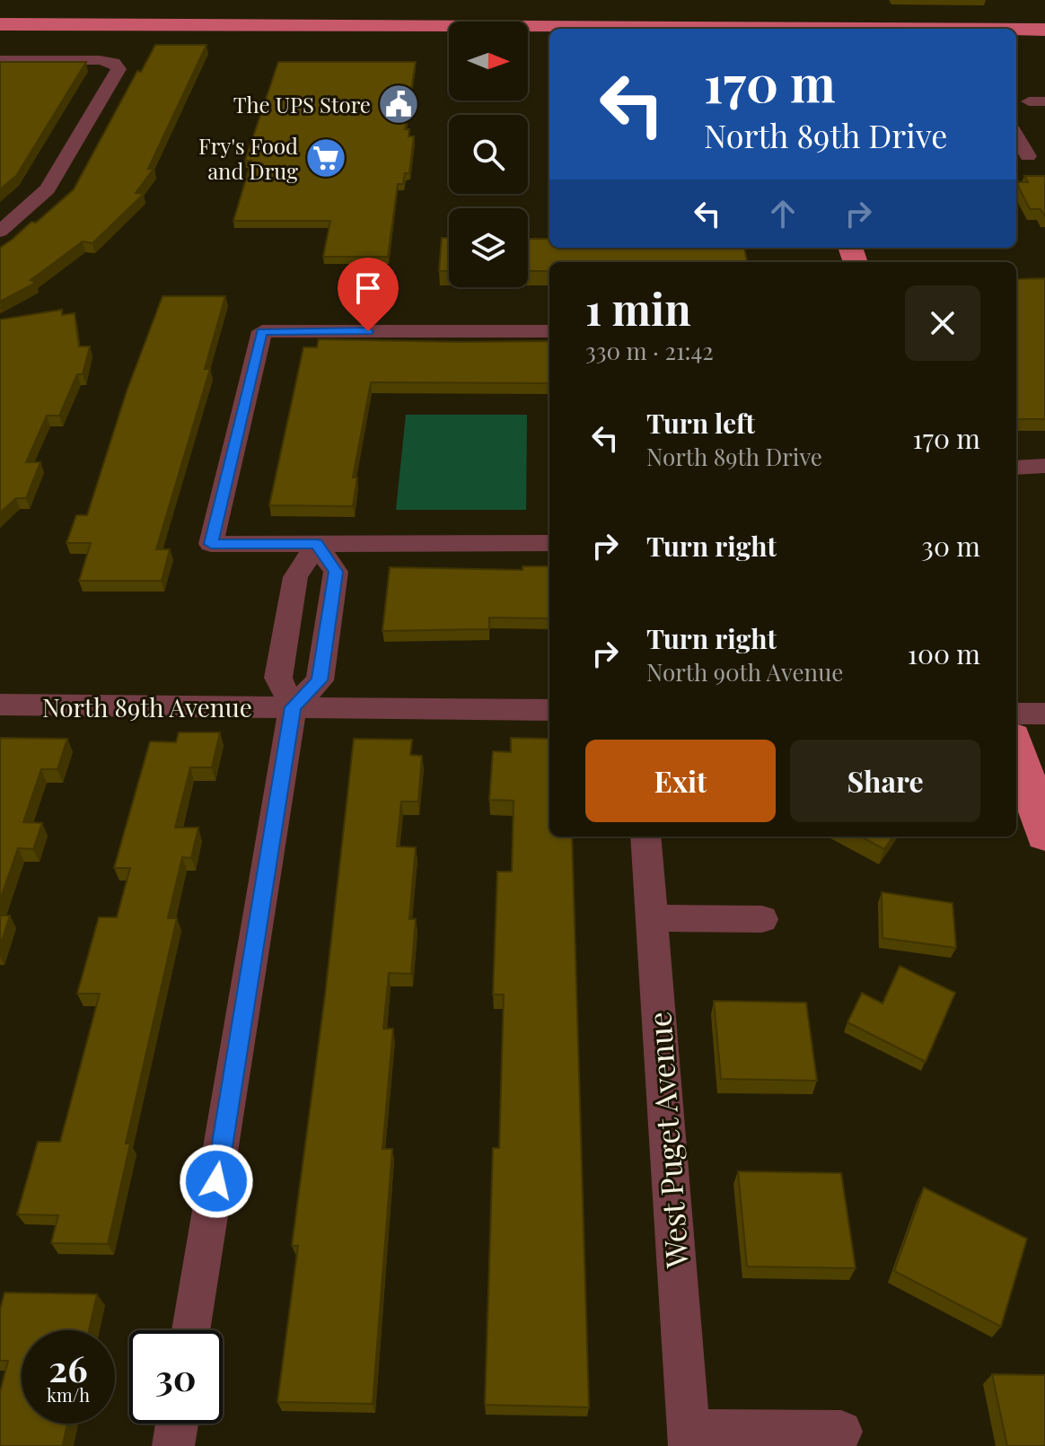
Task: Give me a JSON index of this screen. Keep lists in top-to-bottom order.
{
  "streets": {
    "street": ["North 89th Avenue", "West Puget Avenue"]
  },
  "places": {
    "public building": ["The UPS Store"],
    "supermarket": ["Fry's Food and Drug"]
  },
  "north": "right",
  "page": {
    "turn": ["170 m", "North 89th Drive"],
    "heading": ["1 min", "330 m · 21:42"],
    "list": [
      {
        "name": "Turn left",
        "note": "North 89th Drive",
        "value": "170 m"
      },
      {
        "name": "Turn right",
        "value": "30 m"
      },
      {
        "name": "Turn right",
        "note": "North 90th Avenue",
        "value": "100 m"
      }
    ],
    "buttons": ["Exit", "Share"],
    "speed": "26 km/h",
    "limit": "30"
  }
}
